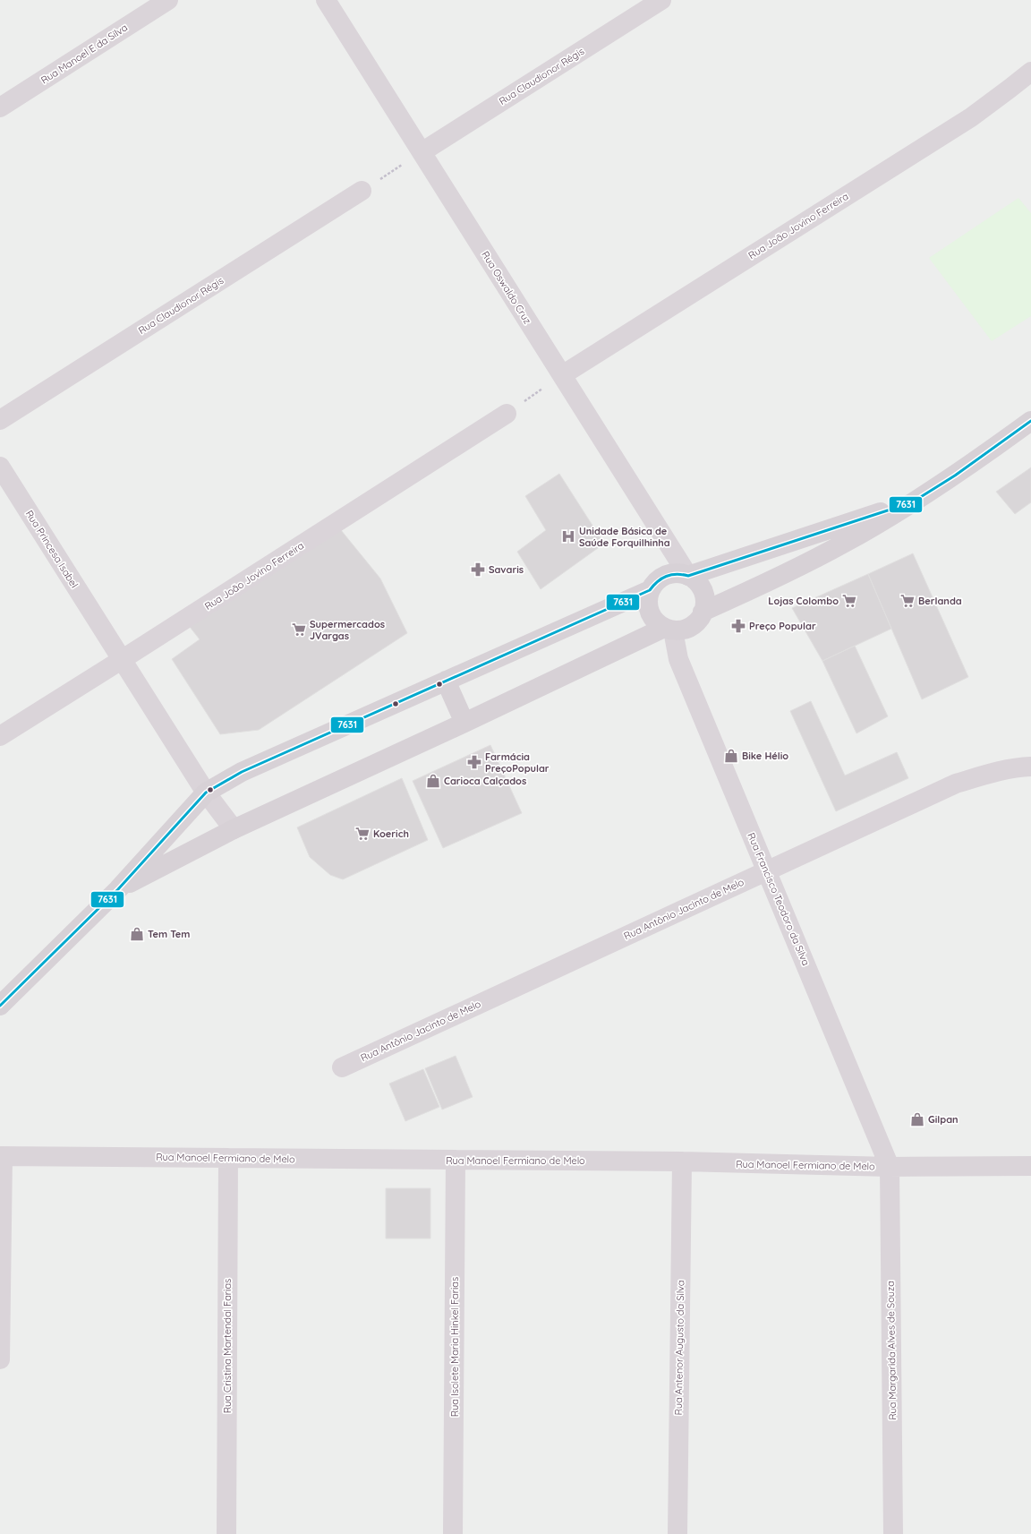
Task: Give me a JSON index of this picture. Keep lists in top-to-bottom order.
{
  "streets": {
    "street": [
      "Rua Manoel E da Silva",
      "Rua Claudionor Régis",
      "Rua João Jovino Ferreira",
      "Rua Oswaldo Cruz",
      "Rua Princesa Isabel",
      "Rua Francisco Teodoro da Silva",
      "Rua Antônio Jacinto de Melo",
      "Rua Manoel Fermiano de Melo",
      "Rua Cristina Martendal Farias",
      "Rua Isolete Maria Hinkel Farias",
      "Rua Antenor Augusto da Silva",
      "Rua Margarida Alves de Souza"
    ]
  },
  "crossings": [
    ["Rua Claudionor Régis", "Rua Oswaldo Cruz"],
    ["Rua João Jovino Ferreira", "Rua Oswaldo Cruz"],
    ["Rua João Jovino Ferreira", "Rua Princesa Isabel"],
    ["Rua Oswaldo Cruz", "Rua Francisco Teodoro da Silva"],
    ["Rua Francisco Teodoro da Silva", "Rua Antônio Jacinto de Melo"],
    ["Rua Francisco Teodoro da Silva", "Rua Manoel Fermiano de Melo"],
    ["Rua Francisco Teodoro da Silva", "Rua Margarida Alves de Souza"],
    ["Rua Manoel Fermiano de Melo", "Rua Cristina Martendal Farias"],
    ["Rua Manoel Fermiano de Melo", "Rua Isolete Maria Hinkel Farias"],
    ["Rua Manoel Fermiano de Melo", "Rua Antenor Augusto da Silva"],
    ["Rua Manoel Fermiano de Melo", "Rua Margarida Alves de Souza"]
  ],
  "places": {
    "hospital": ["Unidade Básica de Saúde Forquilhinha"],
    "pharmacy": ["Savaris", "Preço Popular", "Farmácia PreçoPopular"],
    "supermarket": [
      "Lojas Colombo",
      "Berlanda",
      "Supermercados JVargas",
      "Koerich"
    ],
    "shop": [
      "Bike Hélio",
      "Carioca Calçados",
      "Tem Tem",
      "Gilpan"
    ]
  },
  "lines": ["transit line 7631"]
}
